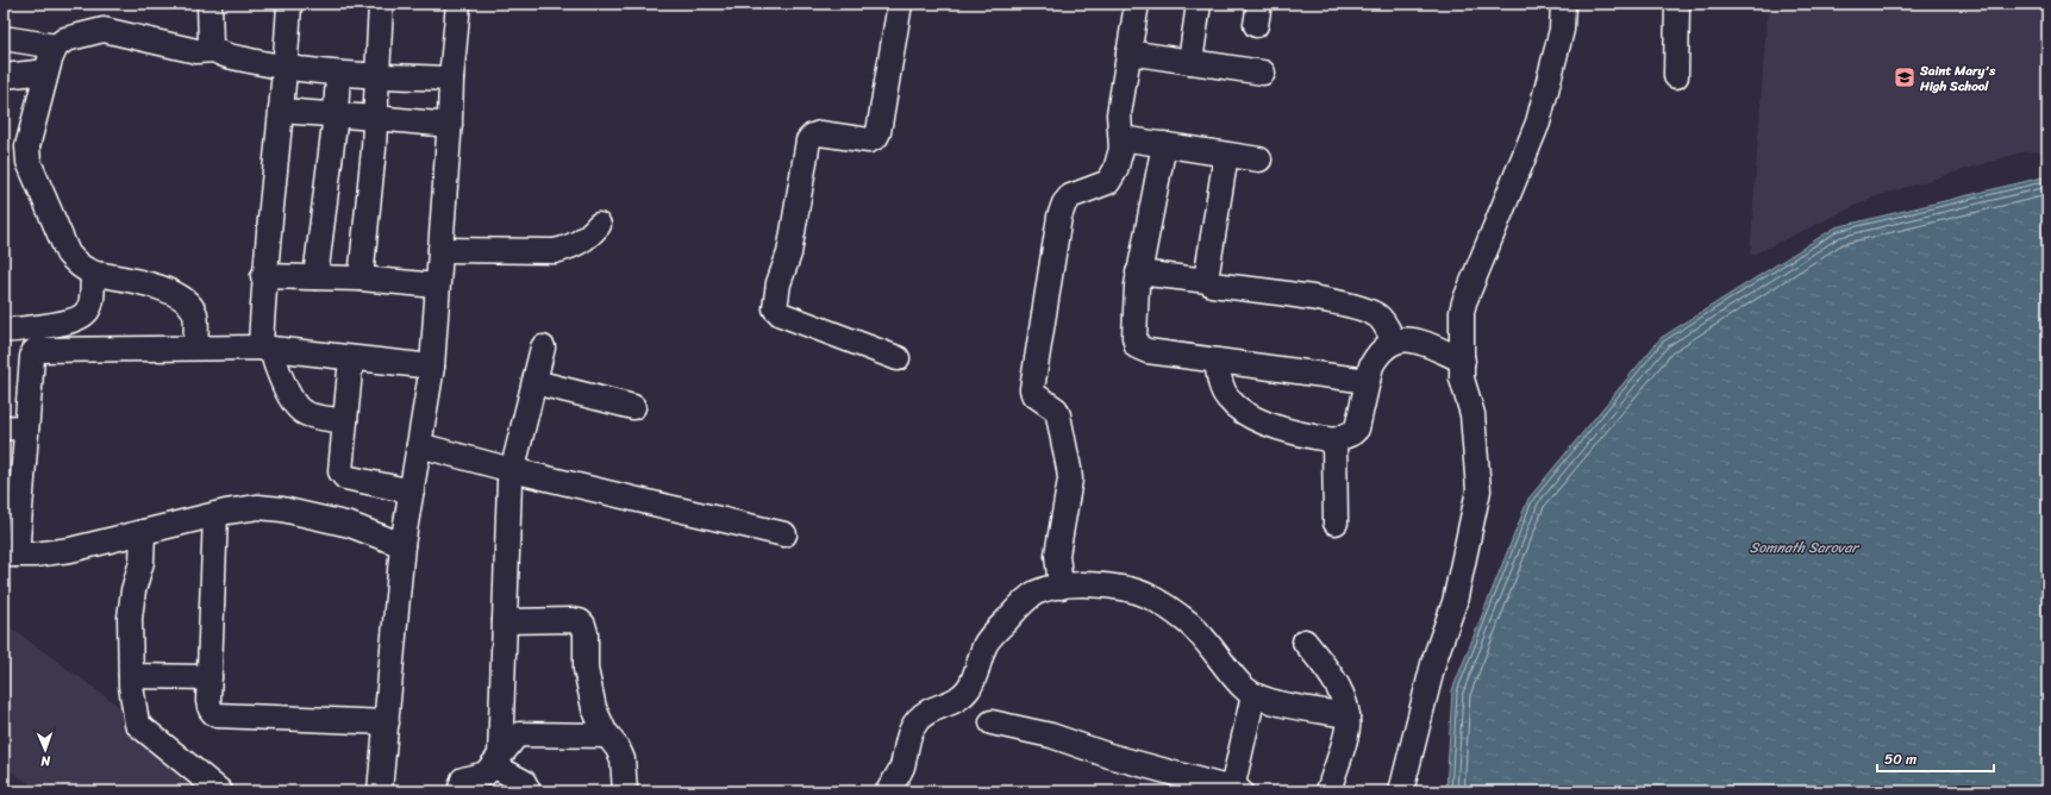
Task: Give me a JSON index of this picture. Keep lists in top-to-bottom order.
{
  "water": ["Somnath Sarovar"],
  "places": {
    "school or university": ["Saint Mary's High School"]
  },
  "scale_bar": "50 m",
  "north": "bottom"
}
